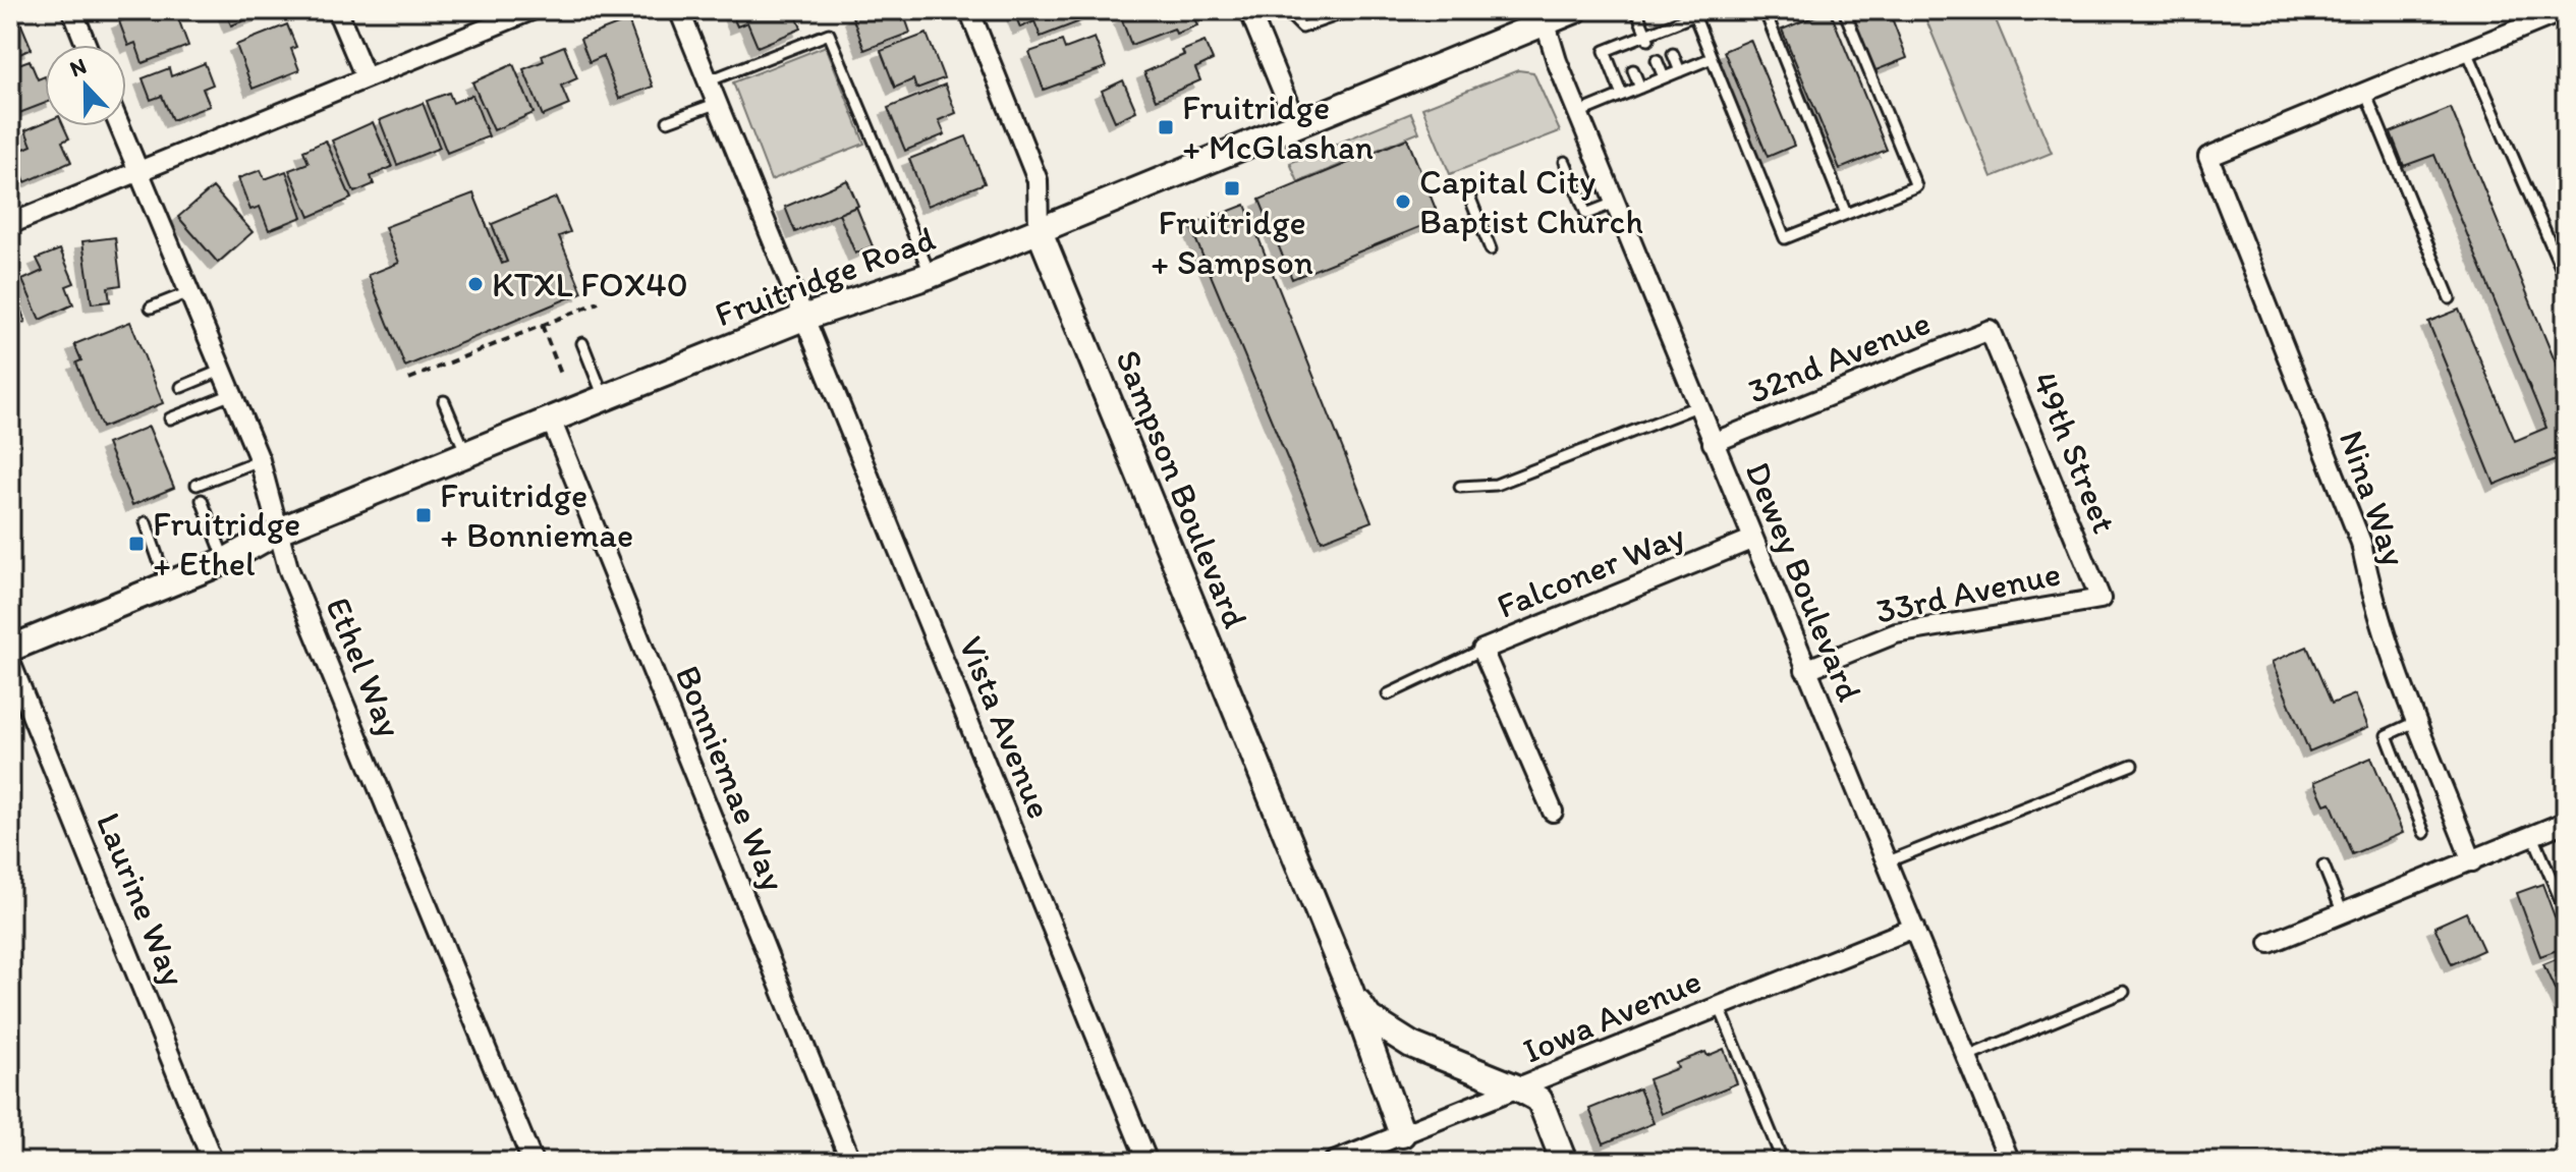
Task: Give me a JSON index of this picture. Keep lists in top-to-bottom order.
{
  "streets": {
    "main road": ["Fruitridge Road", "Sampson Boulevard"],
    "street": [
      "32nd Avenue",
      "49th Street",
      "Nina Way",
      "Falconer Way",
      "Dewey Boulevard",
      "33rd Avenue",
      "Ethel Way",
      "Vista Avenue",
      "Bonniemae Way",
      "Laurine Way",
      "Iowa Avenue"
    ]
  },
  "crossings": [
    ["Fruitridge Road", "Sampson Boulevard"],
    ["Fruitridge Road", "Dewey Boulevard"],
    ["Fruitridge Road", "Ethel Way"],
    ["Fruitridge Road", "Vista Avenue"],
    ["Fruitridge Road", "Bonniemae Way"],
    ["32nd Avenue", "49th Street"],
    ["32nd Avenue", "Dewey Boulevard"],
    ["49th Street", "33rd Avenue"],
    ["Sampson Boulevard", "Iowa Avenue"],
    ["Falconer Way", "Dewey Boulevard"],
    ["Dewey Boulevard", "33rd Avenue"],
    ["Dewey Boulevard", "Iowa Avenue"]
  ],
  "places": {
    "transit": [
      "Fruitridge + McGlashan",
      "Fruitridge + Sampson",
      "Fruitridge + Bonniemae",
      "Fruitridge + Ethel"
    ],
    "other": ["Capital City Baptist Church", "KTXL FOX40"]
  },
  "north": "top"
}
